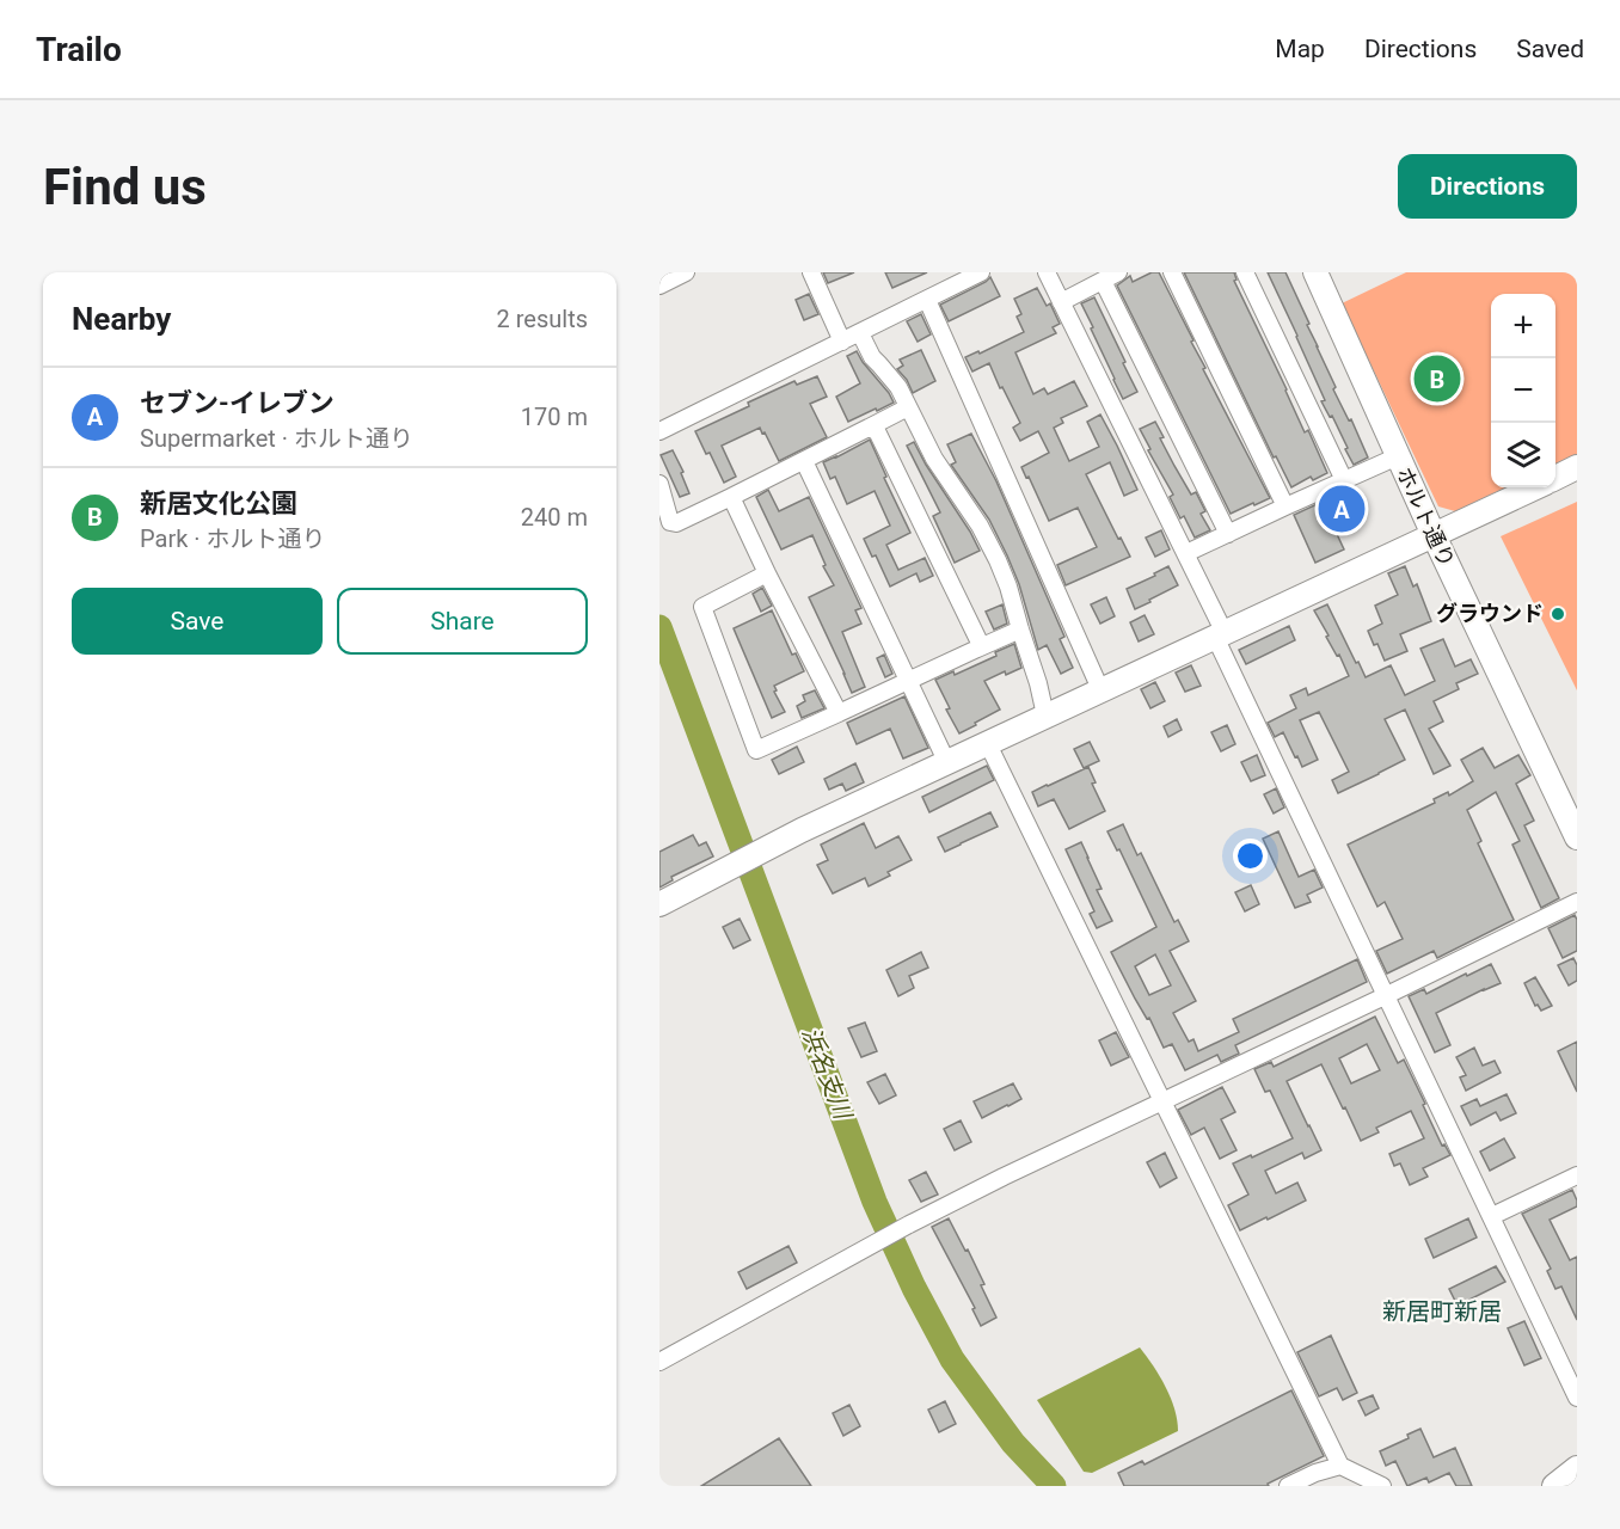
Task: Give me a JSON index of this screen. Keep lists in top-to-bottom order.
{
  "streets": {
    "street": ["ホルト通り"]
  },
  "districts": ["新居町新居"],
  "water": ["浜名支川"],
  "places": ["グラウンド"],
  "page": {
    "header": "Trailo",
    "nav": ["Map", "Directions", "Saved"],
    "buttons": [
      "Directions",
      ["Save", "Share"]
    ],
    "title": "Find us",
    "heading": ["Nearby", "2 results"],
    "map_buttons": ["+", "−"],
    "pins": ["B", "A"],
    "list": [
      {
        "mark": "A",
        "name": "セブン-イレブン",
        "note": "Supermarket · ホルト通り",
        "value": "170 m"
      },
      {
        "mark": "B",
        "name": "新居文化公園",
        "note": "Park · ホルト通り",
        "value": "240 m"
      }
    ]
  }
}
